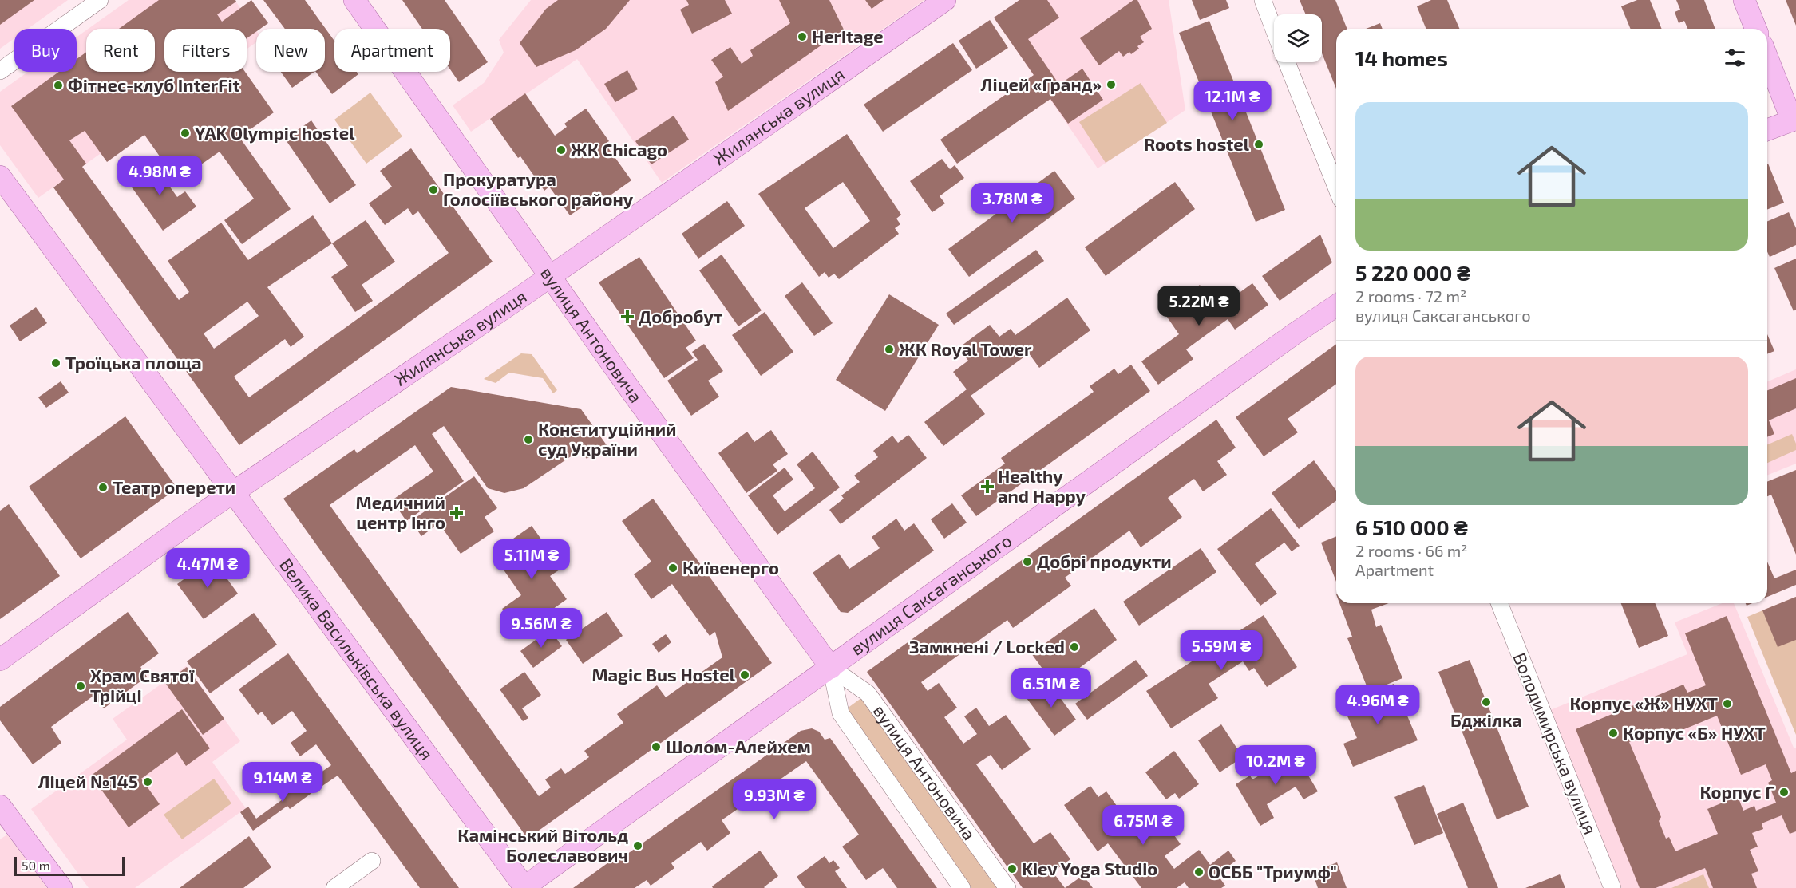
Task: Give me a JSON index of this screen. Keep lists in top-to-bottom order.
{
  "streets": {
    "main road": [
      "Жилянська вулиця",
      "вулиця Антоновича",
      "вулиця Саксаганського",
      "Велика Васильківська вулиця"
    ],
    "street": ["Володимирська вулиця"]
  },
  "crossings": [
    ["Жилянська вулиця", "вулиця Антоновича"],
    ["Жилянська вулиця", "Велика Васильківська вулиця"],
    ["вулиця Антоновича", "вулиця Саксаганського"],
    ["вулиця Саксаганського", "Велика Васильківська вулиця"]
  ],
  "places": {
    "other": [
      "Heritage",
      "Ліцей «Гранд»",
      "Фітнес-клуб InterFit",
      "YAK Olympic hostel",
      "Roots hostel",
      "ЖК Chicago",
      "Прокуратура Голосіївського району",
      "ЖК Royal Tower",
      "Троїцька площа",
      "Конституційний суд України",
      "Театр оперети",
      "Добрі продукти",
      "Київенерго",
      "Замкнені / Locked",
      "Magic Bus Hostel",
      "Храм Святої Трійці",
      "Бджілка",
      "Корпус «Ж» НУХТ",
      "Корпус «Б» НУХТ",
      "Шолом-Алейхем",
      "Ліцей №145",
      "Корпус Г",
      "Камінський Вітольд Болеславович",
      "Kiev Yoga Studio",
      "ОСББ \"Триумф\""
    ],
    "health": ["Добробут", "Healthy and Happy", "Медичний центр Інго"]
  },
  "scale_bar": "50 m",
  "page": {
    "chip": [
      "Buy",
      "Rent",
      "Filters",
      "New",
      "Apartment"
    ],
    "heading": "14 homes",
    "price": [
      "12.1M ₴",
      "4.98M ₴",
      "3.78M ₴",
      "5.22M ₴",
      "5.11M ₴",
      "4.47M ₴",
      "9.56M ₴",
      "5.59M ₴",
      "6.51M ₴",
      "4.96M ₴",
      "10.2M ₴",
      "9.14M ₴",
      "9.93M ₴",
      "6.75M ₴"
    ],
    "list": [
      {
        "name": "5 220 000 ₴",
        "note": "2 rooms · 72 m² · вулиця Саксаганського"
      },
      {
        "name": "6 510 000 ₴",
        "note": "2 rooms · 66 m² · Apartment"
      }
    ],
    "scale": "50 m"
  }
}
